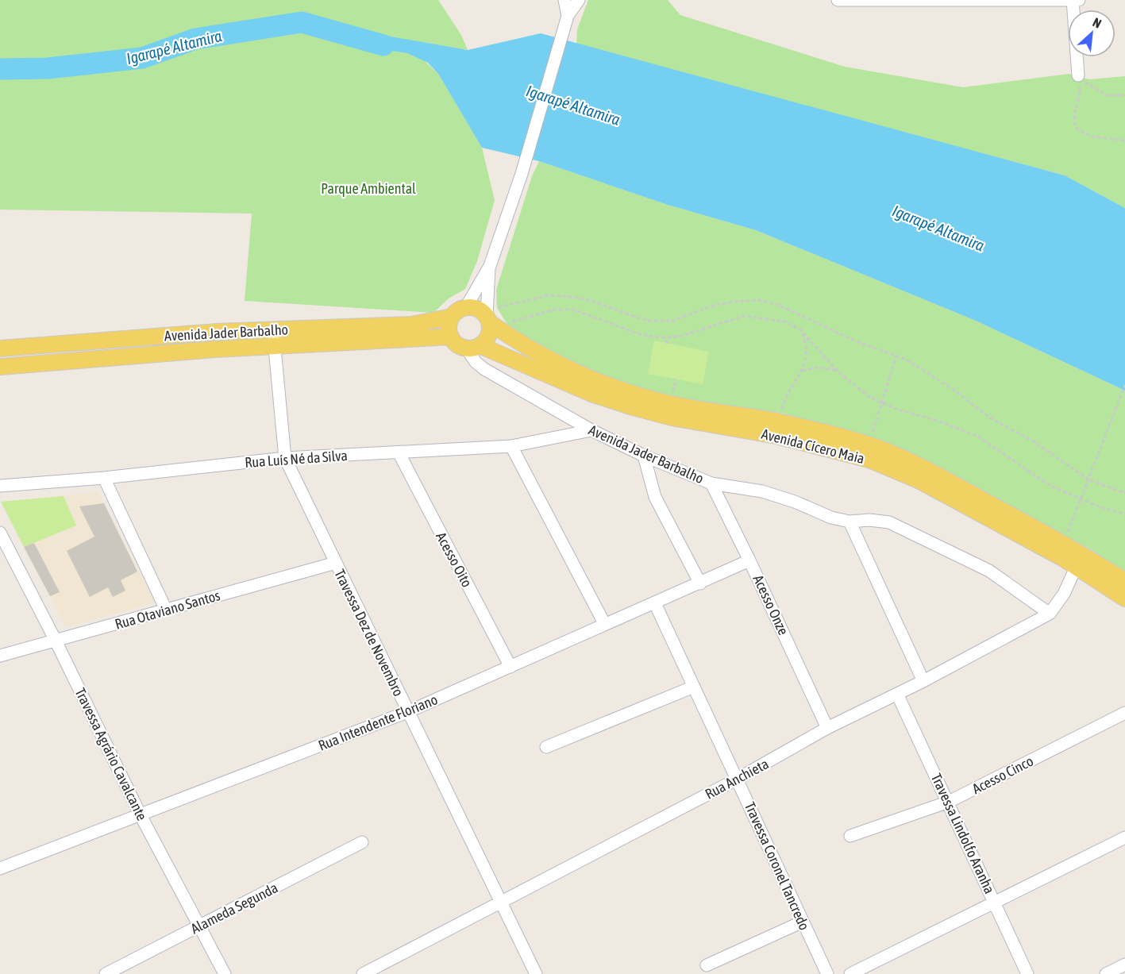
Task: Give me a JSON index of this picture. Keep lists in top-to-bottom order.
{
  "streets": {
    "main road": ["Avenida Jader Barbalho", "Avenida Cícero Maia"],
    "street": [
      "Rua Luís Né da Silva",
      "Acesso Oito",
      "Acesso Onze",
      "Rua Otaviano Santos",
      "Travessa Dez de Novembro",
      "Rua Intendente Floriano",
      "Travessa Agrário Cavalcante",
      "Acesso Cinco",
      "Rua Anchieta",
      "Travessa Lindolfo Aranha",
      "Travessa Coronel Tancredo",
      "Alameda Segunda"
    ]
  },
  "crossings": [
    ["Avenida Jader Barbalho", "Avenida Cícero Maia"],
    ["Avenida Jader Barbalho", "Rua Luís Né da Silva"],
    ["Avenida Jader Barbalho", "Acesso Onze"],
    ["Avenida Jader Barbalho", "Travessa Dez de Novembro"],
    ["Avenida Jader Barbalho", "Rua Anchieta"],
    ["Avenida Cícero Maia", "Rua Anchieta"],
    ["Rua Luís Né da Silva", "Acesso Oito"],
    ["Rua Luís Né da Silva", "Travessa Dez de Novembro"],
    ["Acesso Oito", "Rua Intendente Floriano"],
    ["Acesso Onze", "Rua Intendente Floriano"],
    ["Acesso Onze", "Rua Anchieta"],
    ["Rua Otaviano Santos", "Travessa Dez de Novembro"],
    ["Rua Otaviano Santos", "Travessa Agrário Cavalcante"],
    ["Travessa Dez de Novembro", "Rua Intendente Floriano"],
    ["Travessa Dez de Novembro", "Rua Anchieta"],
    ["Rua Intendente Floriano", "Travessa Agrário Cavalcante"],
    ["Rua Intendente Floriano", "Travessa Coronel Tancredo"],
    ["Travessa Agrário Cavalcante", "Alameda Segunda"],
    ["Acesso Cinco", "Travessa Lindolfo Aranha"],
    ["Rua Anchieta", "Travessa Lindolfo Aranha"],
    ["Rua Anchieta", "Travessa Coronel Tancredo"]
  ],
  "water": ["Igarapé Altamira"],
  "parks": ["Parque Ambiental"],
  "north": "top right"
}
